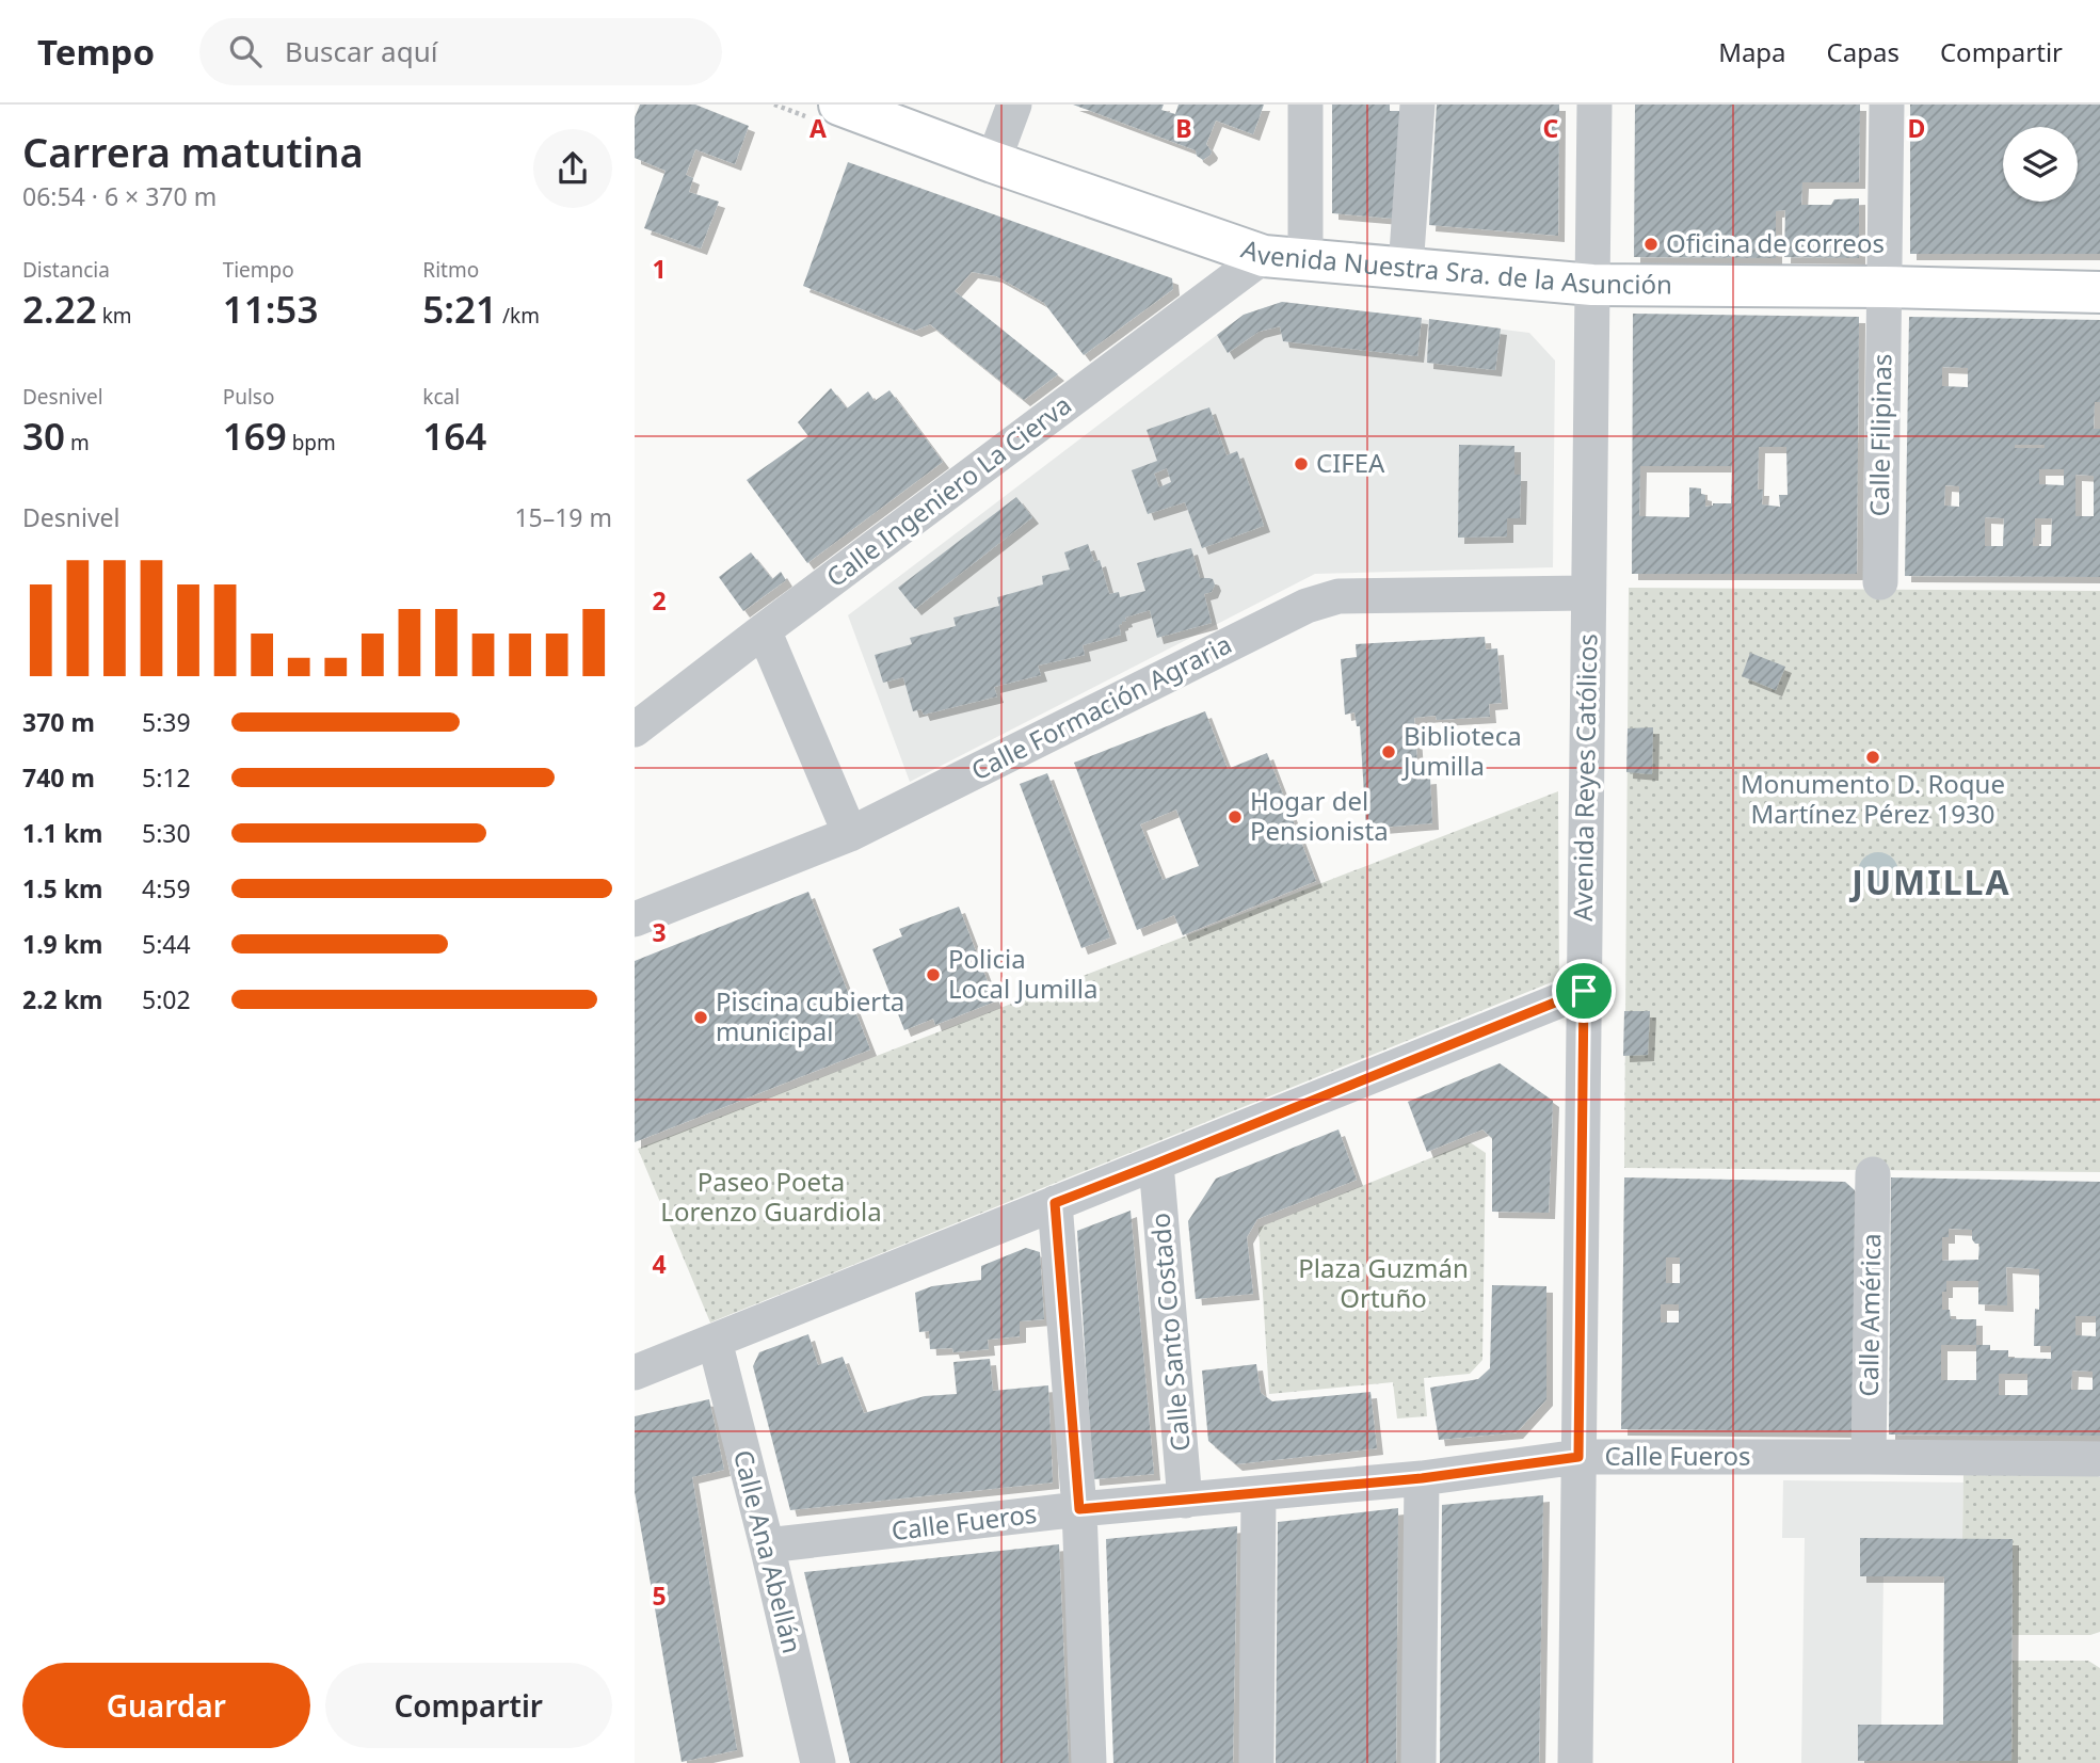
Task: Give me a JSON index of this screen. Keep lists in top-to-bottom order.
{
  "streets": {
    "main road": ["Avenida Nuestra Sra. de la Asunción"],
    "street": [
      "Calle Filipinas",
      "Calle Ingeniero La Cierva",
      "Calle Formación Agraria",
      "Avenida Reyes Católicos",
      "Calle América",
      "Calle Santo Costado",
      "Calle Fueros",
      "Calle Ana Abellán"
    ]
  },
  "crossings": [
    ["Avenida Nuestra Sra. de la Asunción", "Calle Filipinas"],
    ["Avenida Nuestra Sra. de la Asunción", "Calle Ingeniero La Cierva"],
    ["Avenida Nuestra Sra. de la Asunción", "Avenida Reyes Católicos"],
    ["Calle Formación Agraria", "Avenida Reyes Católicos"],
    ["Avenida Reyes Católicos", "Calle Fueros"],
    ["Calle América", "Calle Fueros"],
    ["Calle Santo Costado", "Calle Fueros"],
    ["Calle Fueros", "Calle Ana Abellán"]
  ],
  "districts": ["JUMILLA"],
  "parks": ["Paseo Poeta Lorenzo Guardiola", "Plaza Guzmán Ortuño"],
  "places": [
    "Oficina de correos",
    "CIFEA",
    "Biblioteca Jumilla",
    "Monumento D. Roque Martínez Pérez 1930",
    "Hogar del Pensionista",
    "Policia Local Jumilla",
    "Piscina cubierta municipal"
  ],
  "page": {
    "header": "Tempo",
    "search": "Buscar aquí",
    "nav": ["Mapa", "Capas", "Compartir"],
    "heading": ["Carrera matutina", "06:54 · 6 × 370 m"],
    "stats": [
      ["Distancia", "2.22 km"],
      ["Tiempo", "11:53"],
      ["Ritmo", "5:21 /km"],
      ["Desnivel", "30 m"],
      ["Pulso", "169 bpm"],
      ["kcal", "164"]
    ],
    "chart": ["Desnivel", "15–19 m"],
    "list": [
      {
        "name": "370 m",
        "note": "5:39"
      },
      {
        "name": "740 m",
        "note": "5:12"
      },
      {
        "name": "1.1 km",
        "note": "5:30"
      },
      {
        "name": "1.5 km",
        "note": "4:59"
      },
      {
        "name": "1.9 km",
        "note": "5:44"
      },
      {
        "name": "2.2 km",
        "note": "5:02"
      }
    ],
    "buttons": ["Guardar", "Compartir"]
  },
  "grid": {
    "columns": [
      "A",
      "B",
      "C",
      "D"
    ],
    "rows": [
      "1",
      "2",
      "3",
      "4",
      "5"
    ]
  }
}
